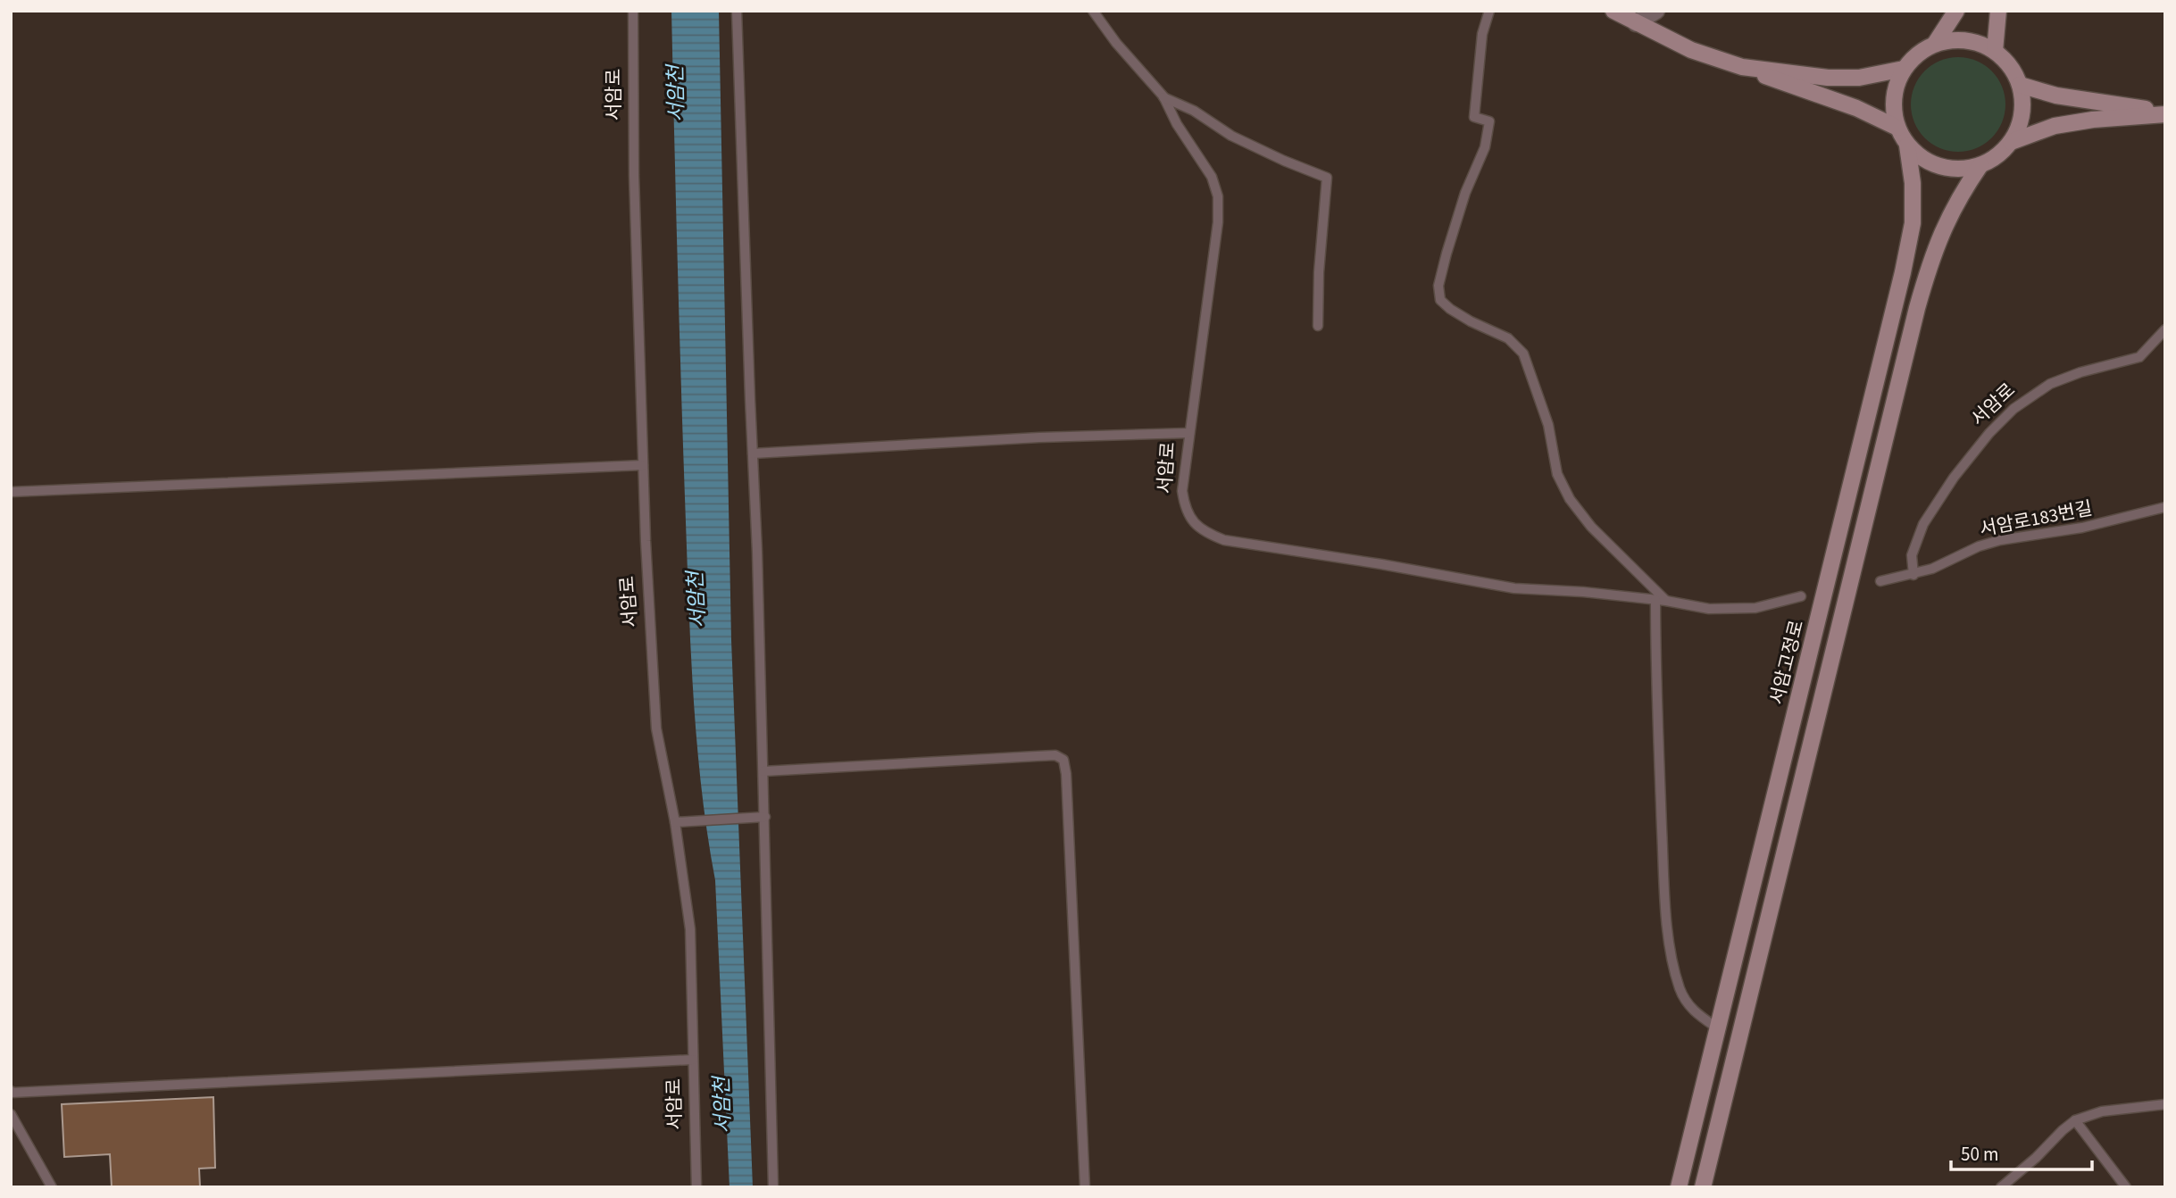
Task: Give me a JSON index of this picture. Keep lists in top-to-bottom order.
{
  "streets": {
    "main road": ["서암고정로"],
    "lane": ["서암로", "서암로183번길"]
  },
  "crossings": [
    ["서암로", "서암로183번길"]
  ],
  "water": ["서암천"],
  "scale_bar": "50 m"
}
